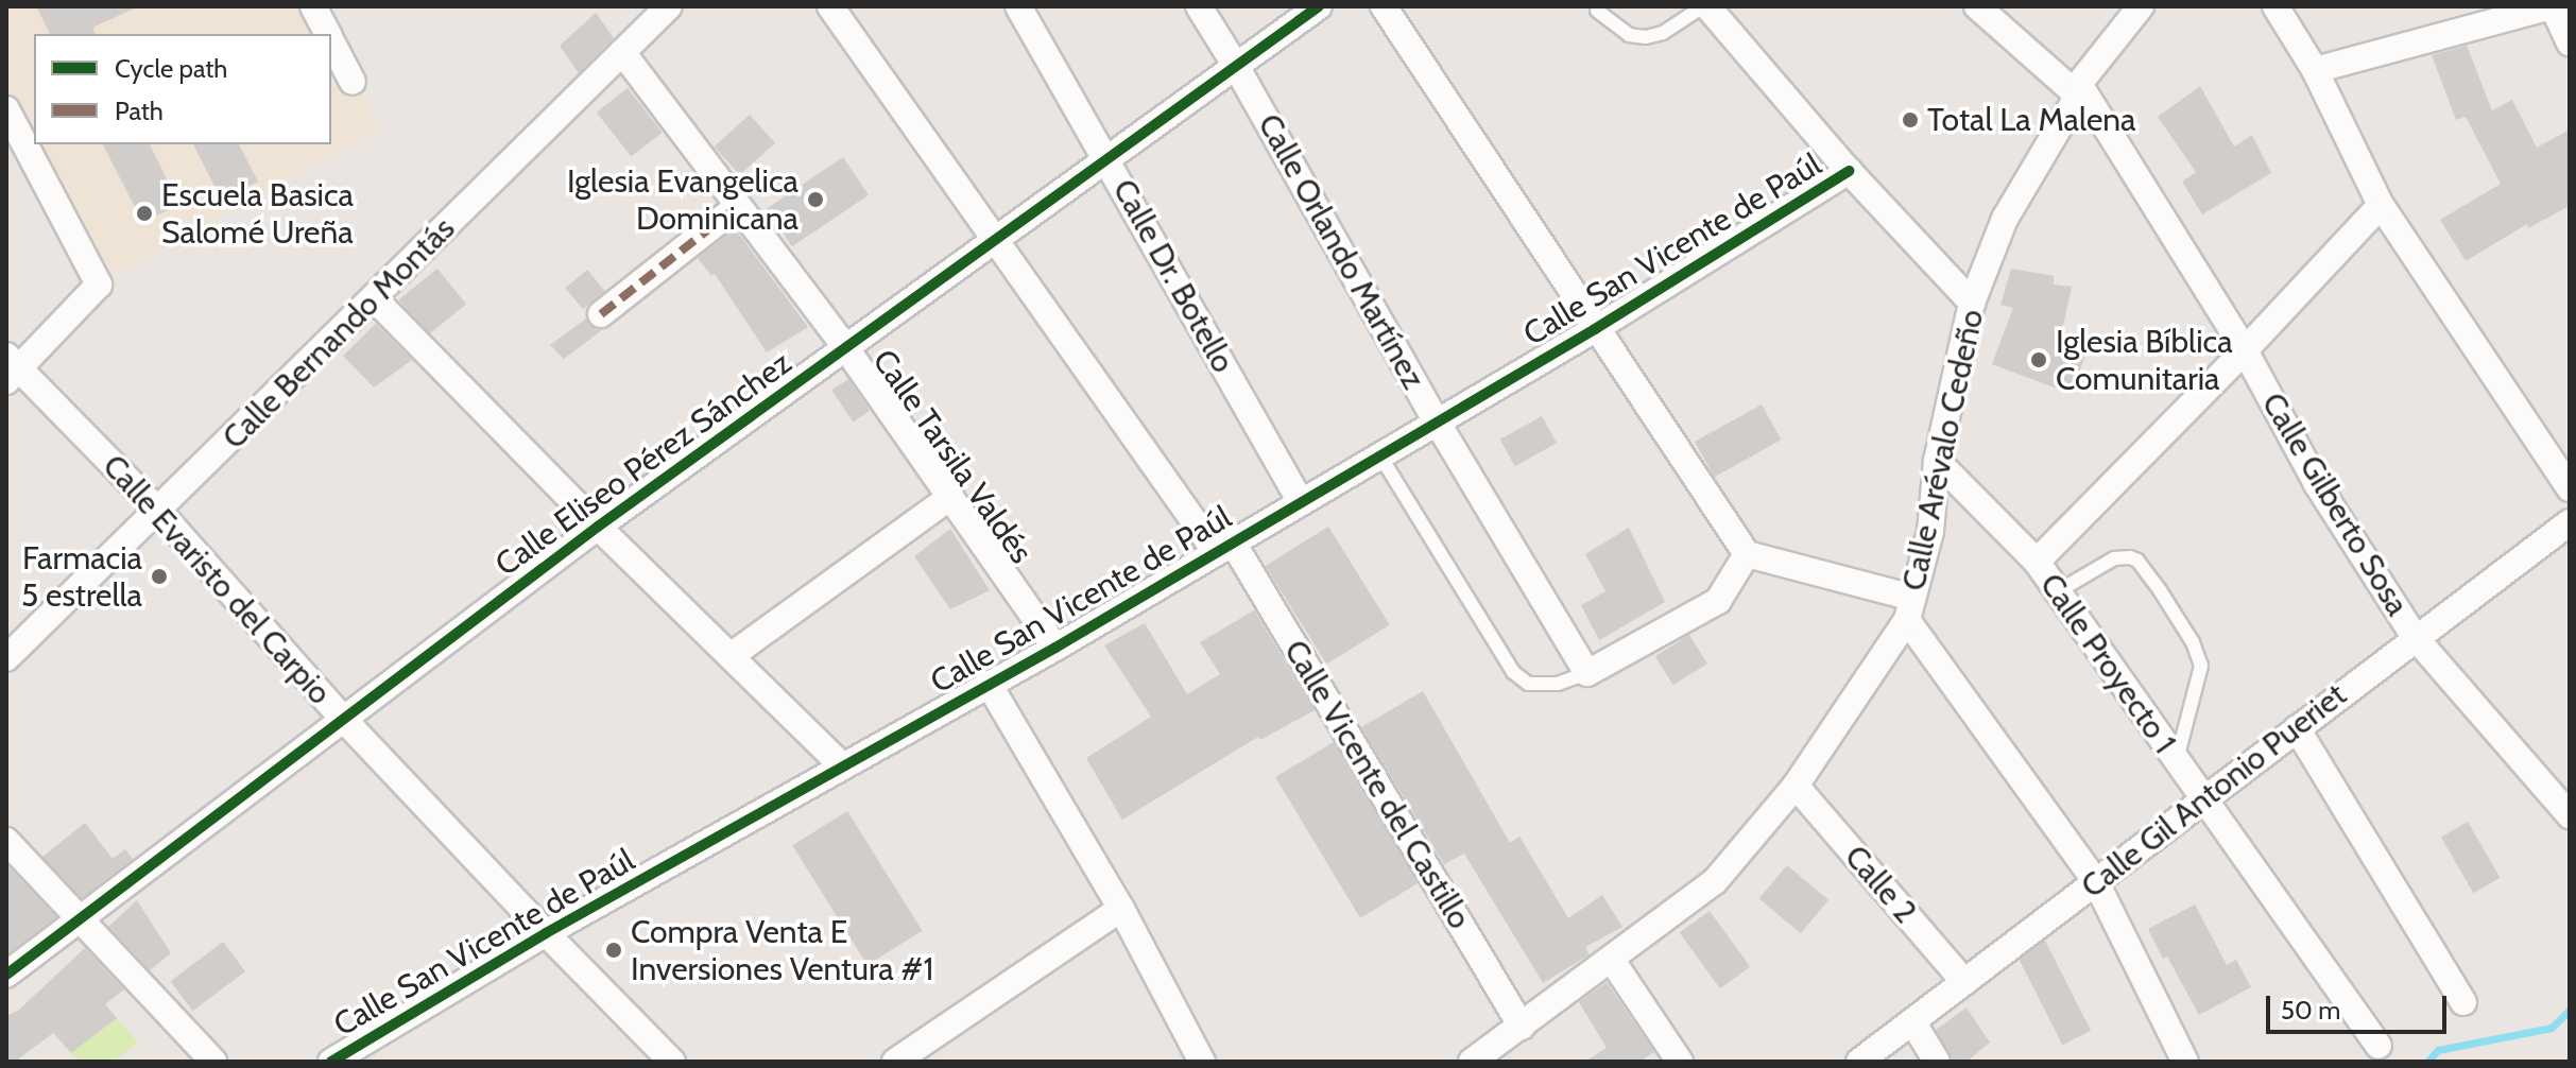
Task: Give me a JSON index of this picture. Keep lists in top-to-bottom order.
{
  "streets": {
    "street": [
      "Calle San Vicente de Paúl",
      "Calle Orlando Martínez",
      "Calle Dr. Botello",
      "Calle Bernando Montás",
      "Calle Arévalo Cedeño",
      "Calle Tarsila Valdés",
      "Calle Eliseo Pérez Sánchez",
      "Calle Gilberto Sosa",
      "Calle Evaristo del Carpio",
      "Calle Proyecto 1",
      "Calle Vicente del Castillo",
      "Calle Gil Antonio Pueriet",
      "Calle 2"
    ]
  },
  "crossings": [
    ["Calle San Vicente de Paúl", "Calle Orlando Martínez"],
    ["Calle San Vicente de Paúl", "Calle Dr. Botello"],
    ["Calle San Vicente de Paúl", "Calle Tarsila Valdés"],
    ["Calle San Vicente de Paúl", "Calle Evaristo del Carpio"],
    ["Calle San Vicente de Paúl", "Calle Vicente del Castillo"],
    ["Calle Orlando Martínez", "Calle Eliseo Pérez Sánchez"],
    ["Calle Dr. Botello", "Calle Eliseo Pérez Sánchez"],
    ["Calle Bernando Montás", "Calle Tarsila Valdés"],
    ["Calle Bernando Montás", "Calle Evaristo del Carpio"],
    ["Calle Arévalo Cedeño", "Calle Gilberto Sosa"],
    ["Calle Arévalo Cedeño", "Calle Proyecto 1"],
    ["Calle Arévalo Cedeño", "Calle Vicente del Castillo"],
    ["Calle Arévalo Cedeño", "Calle 2"],
    ["Calle Tarsila Valdés", "Calle Eliseo Pérez Sánchez"],
    ["Calle Eliseo Pérez Sánchez", "Calle Evaristo del Carpio"],
    ["Calle Eliseo Pérez Sánchez", "Calle Vicente del Castillo"],
    ["Calle Gilberto Sosa", "Calle Gil Antonio Pueriet"],
    ["Calle Proyecto 1", "Calle Gil Antonio Pueriet"],
    ["Calle Gil Antonio Pueriet", "Calle 2"]
  ],
  "places": [
    "Total La Malena",
    "Iglesia Evangelica Dominicana",
    "Escuela Basica Salomé Ureña",
    "Iglesia Bíblica Comunitaria",
    "Farmacia 5 estrella",
    "Compra Venta E Inversiones Ventura #1"
  ],
  "legend": ["Cycle path", "Path"],
  "scale_bar": "50 m"
}
